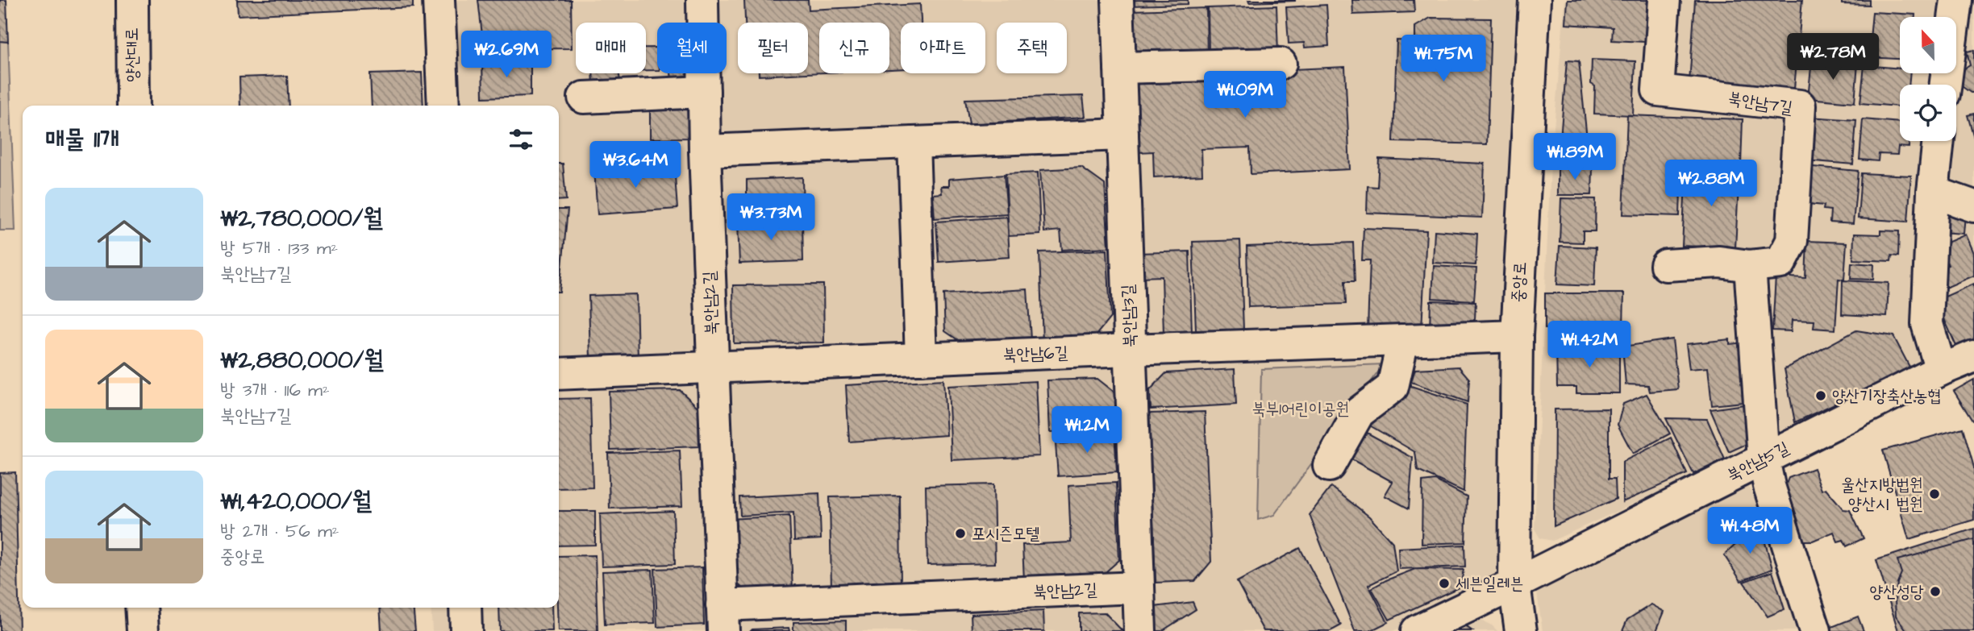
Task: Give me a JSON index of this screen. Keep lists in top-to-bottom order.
{
  "streets": {
    "street": [
      "양산대로",
      "북안남7길",
      "중앙로",
      "북안남2길",
      "북안남3길",
      "북안남6길",
      "북안남5길"
    ]
  },
  "crossings": [
    ["중앙로", "북안남6길"],
    ["중앙로", "북안남5길"],
    ["북안남2길", "북안남3길"],
    ["북안남2길", "북안남6길"],
    ["북안남3길", "북안남6길"]
  ],
  "parks": ["북부1어린이공원"],
  "places": [
    "양산기장축산농협",
    "울산지방법원 양산시 법원",
    "포시즌모텔",
    "세븐일레븐",
    "양산성당"
  ],
  "north": "top",
  "page": {
    "chip": [
      "매매",
      "월세",
      "필터",
      "신규",
      "아파트",
      "주택"
    ],
    "price": [
      "₩2.69M",
      "₩2.78M",
      "₩1.75M",
      "₩1.09M",
      "₩1.89M",
      "₩3.64M",
      "₩2.88M",
      "₩3.73M",
      "₩1.42M",
      "₩1.2M",
      "₩1.48M"
    ],
    "heading": "매물 11개",
    "list": [
      {
        "name": "₩2,780,000/월",
        "note": "방 5개 · 133 m² · 북안남7길"
      },
      {
        "name": "₩2,880,000/월",
        "note": "방 3개 · 116 m² · 북안남7길"
      },
      {
        "name": "₩1,420,000/월",
        "note": "방 2개 · 56 m² · 중앙로"
      }
    ]
  }
}
